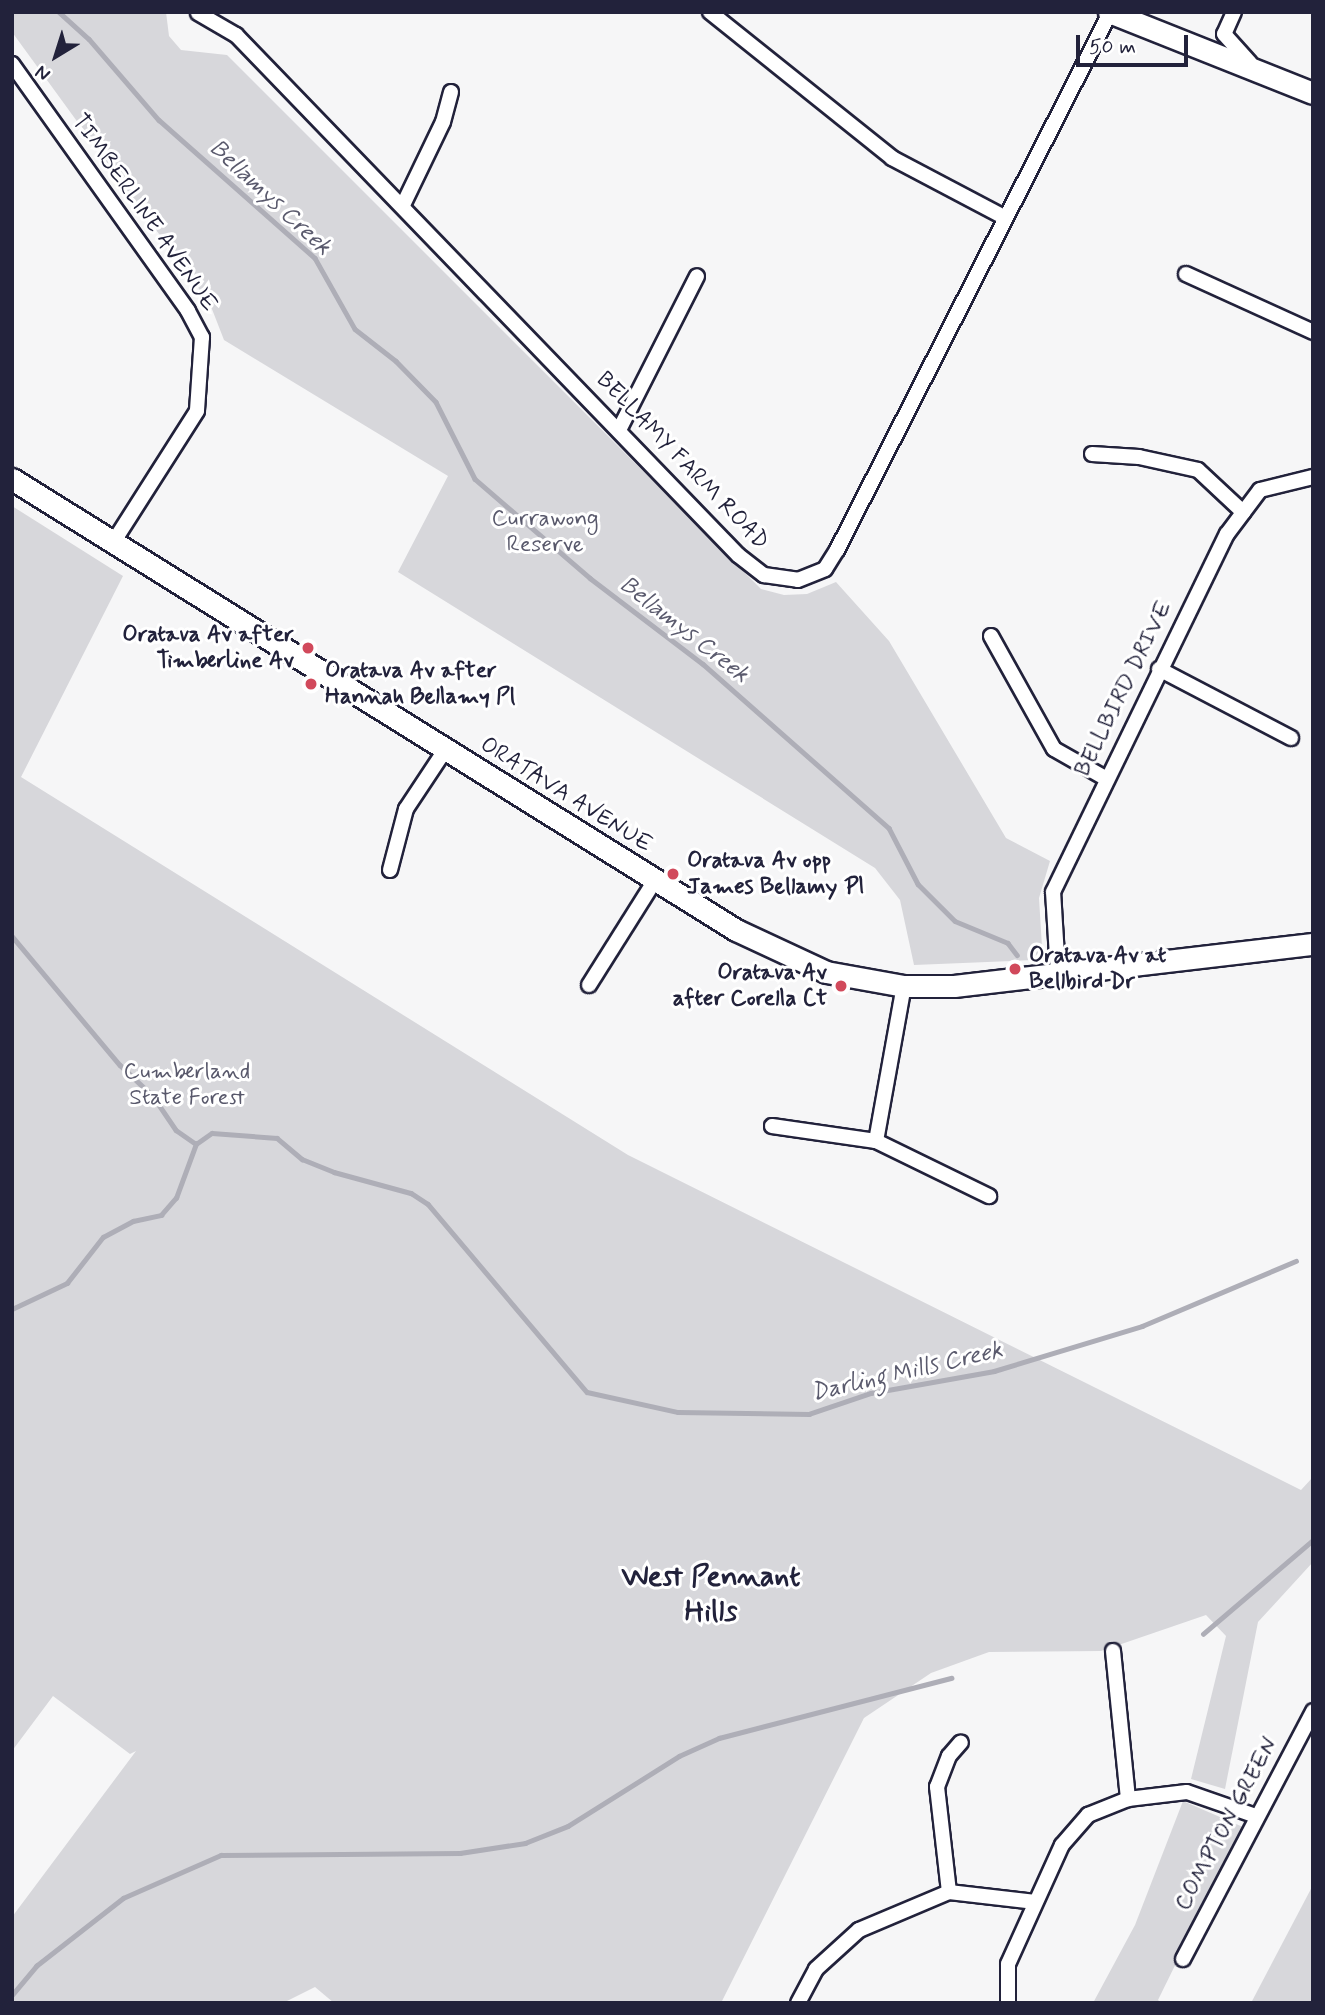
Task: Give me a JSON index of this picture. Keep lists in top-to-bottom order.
{
  "streets": {
    "street": [
      "TIMBERLINE AVENUE",
      "BELLAMY FARM ROAD",
      "BELLBIRD DRIVE",
      "ORATAVA AVENUE",
      "COMPTON GREEN"
    ]
  },
  "crossings": [
    ["TIMBERLINE AVENUE", "ORATAVA AVENUE"],
    ["BELLBIRD DRIVE", "ORATAVA AVENUE"]
  ],
  "districts": ["West Pennant Hills"],
  "water": ["Bellamys Creek", "Darling Mills Creek"],
  "parks": ["Currawong Reserve", "Cumberland State Forest"],
  "places": [
    "Oratava Av after Timberline Av",
    "Oratava Av after Hannah Bellamy Pl",
    "Oratava Av opp James Bellamy Pl",
    "Oratava Av at Bellbird Dr",
    "Oratava Av after Corella Ct"
  ],
  "scale_bar": "50 m",
  "north": "bottom left"
}
